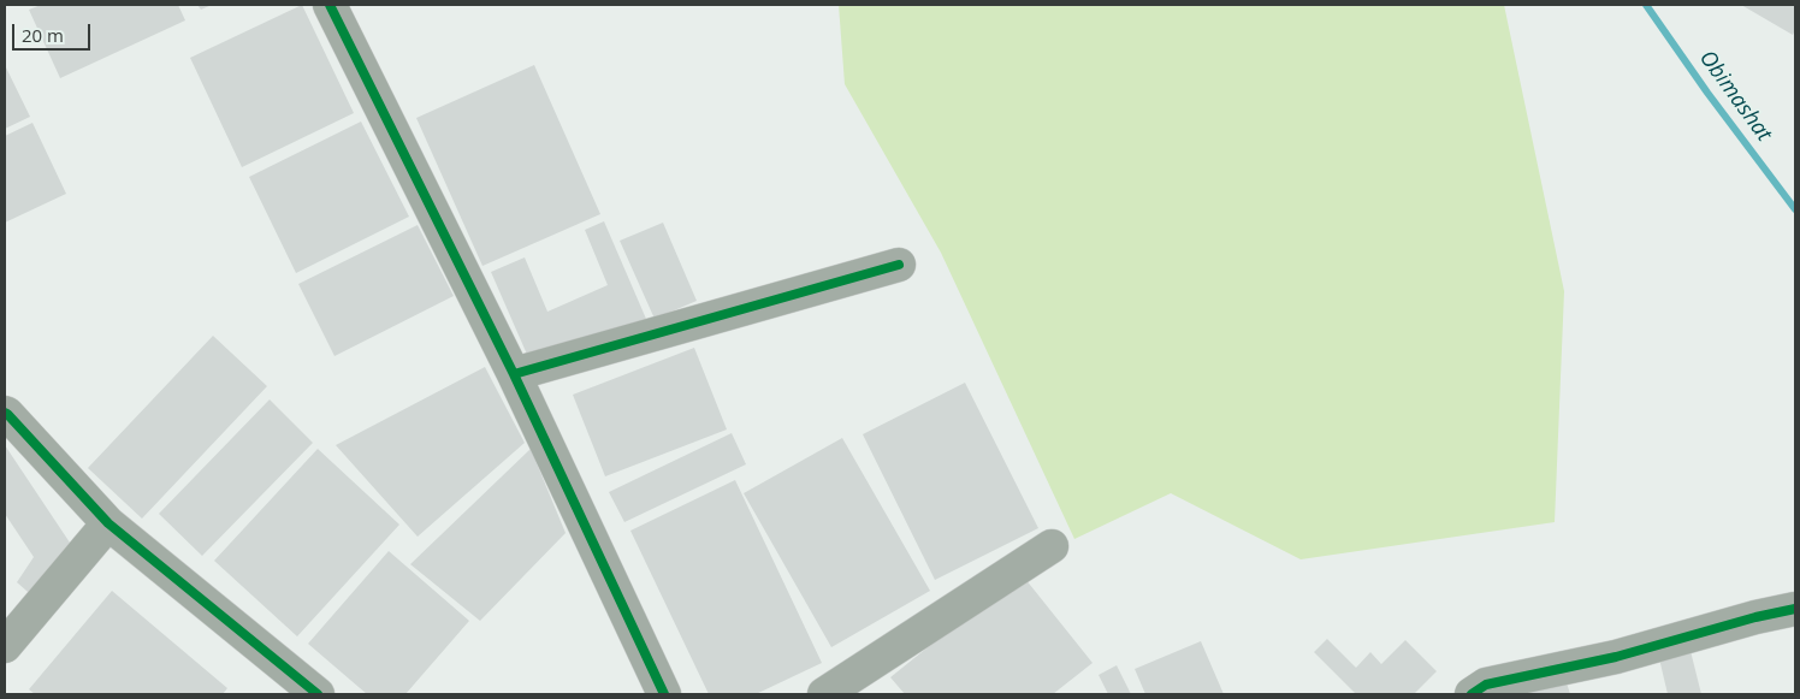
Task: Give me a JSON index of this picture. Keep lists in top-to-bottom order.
{
  "water": ["Obimashat"],
  "scale_bar": "20 m"
}
